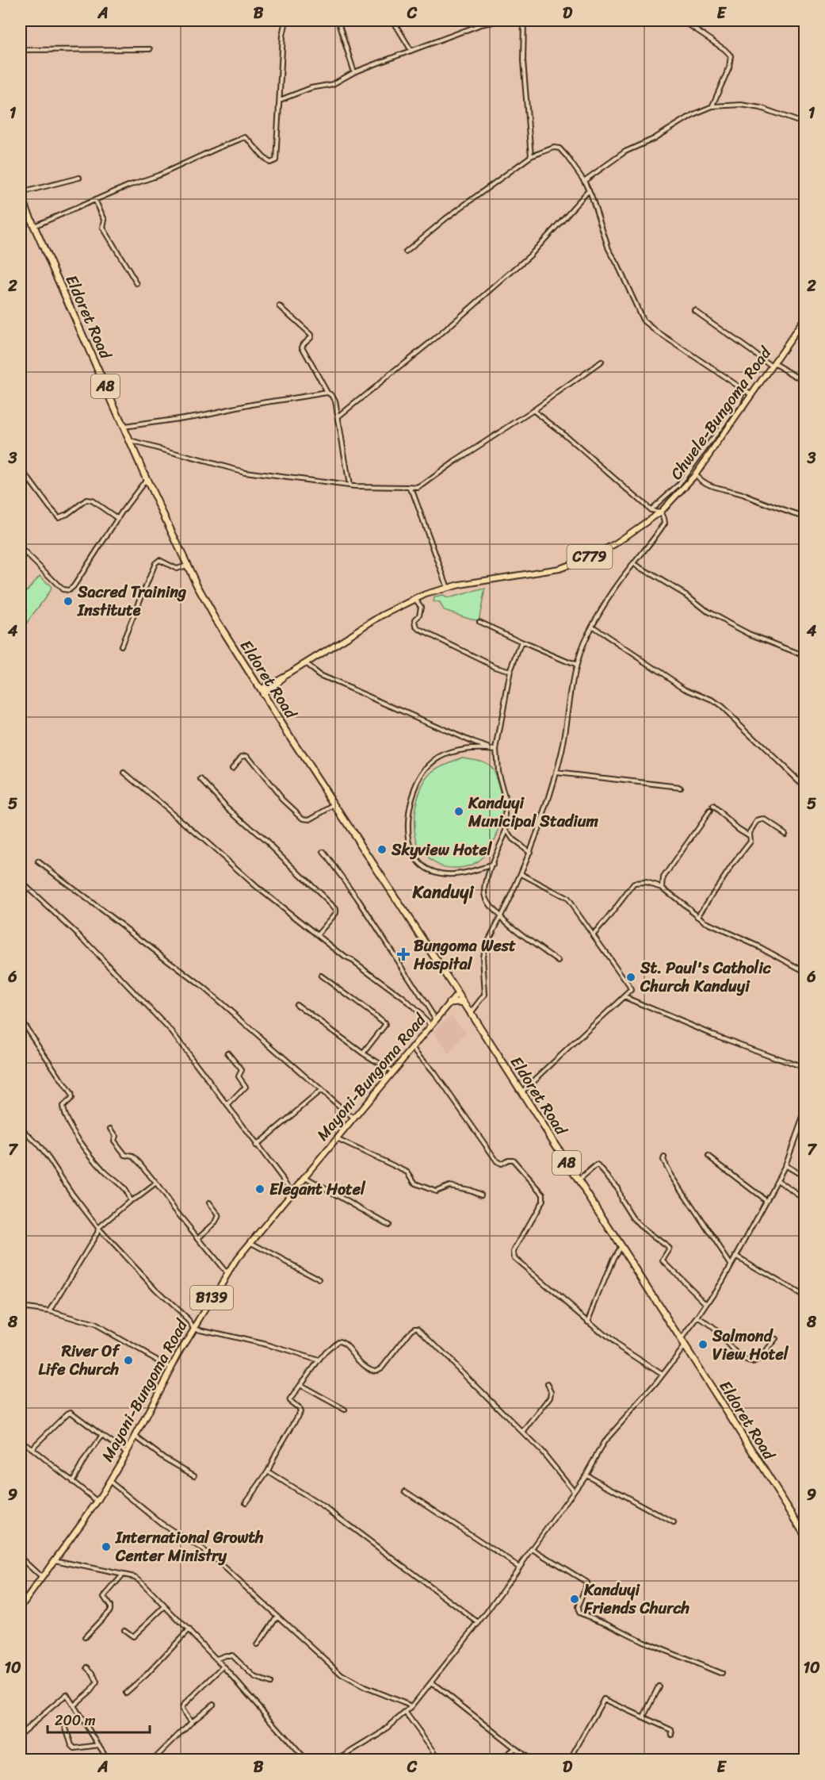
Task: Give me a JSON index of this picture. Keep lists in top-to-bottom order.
{
  "streets": {
    "highway": ["Eldoret Road", "A8"],
    "main road": [
      "Chwele-Bungoma Road",
      "C779",
      "Mayoni-Bungoma Road",
      "B139"
    ]
  },
  "crossings": [
    ["Eldoret Road", "Chwele-Bungoma Road"]
  ],
  "districts": ["Kanduyi"],
  "places": {
    "other": [
      "Sacred Training Institute",
      "Kanduyi Municipal Stadium",
      "Skyview Hotel",
      "St. Paul's Catholic Church Kanduyi",
      "Elegant Hotel",
      "Salmond View Hotel",
      "River Of Life Church",
      "International Growth Center Ministry",
      "Kanduyi Friends Church"
    ],
    "health": ["Bungoma West Hospital"]
  },
  "scale_bar": "200 m",
  "grid": {
    "columns": [
      "A",
      "B",
      "C",
      "D",
      "E"
    ],
    "rows": [
      "1",
      "2",
      "3",
      "4",
      "5",
      "6",
      "7",
      "8",
      "9",
      "10"
    ]
  }
}
